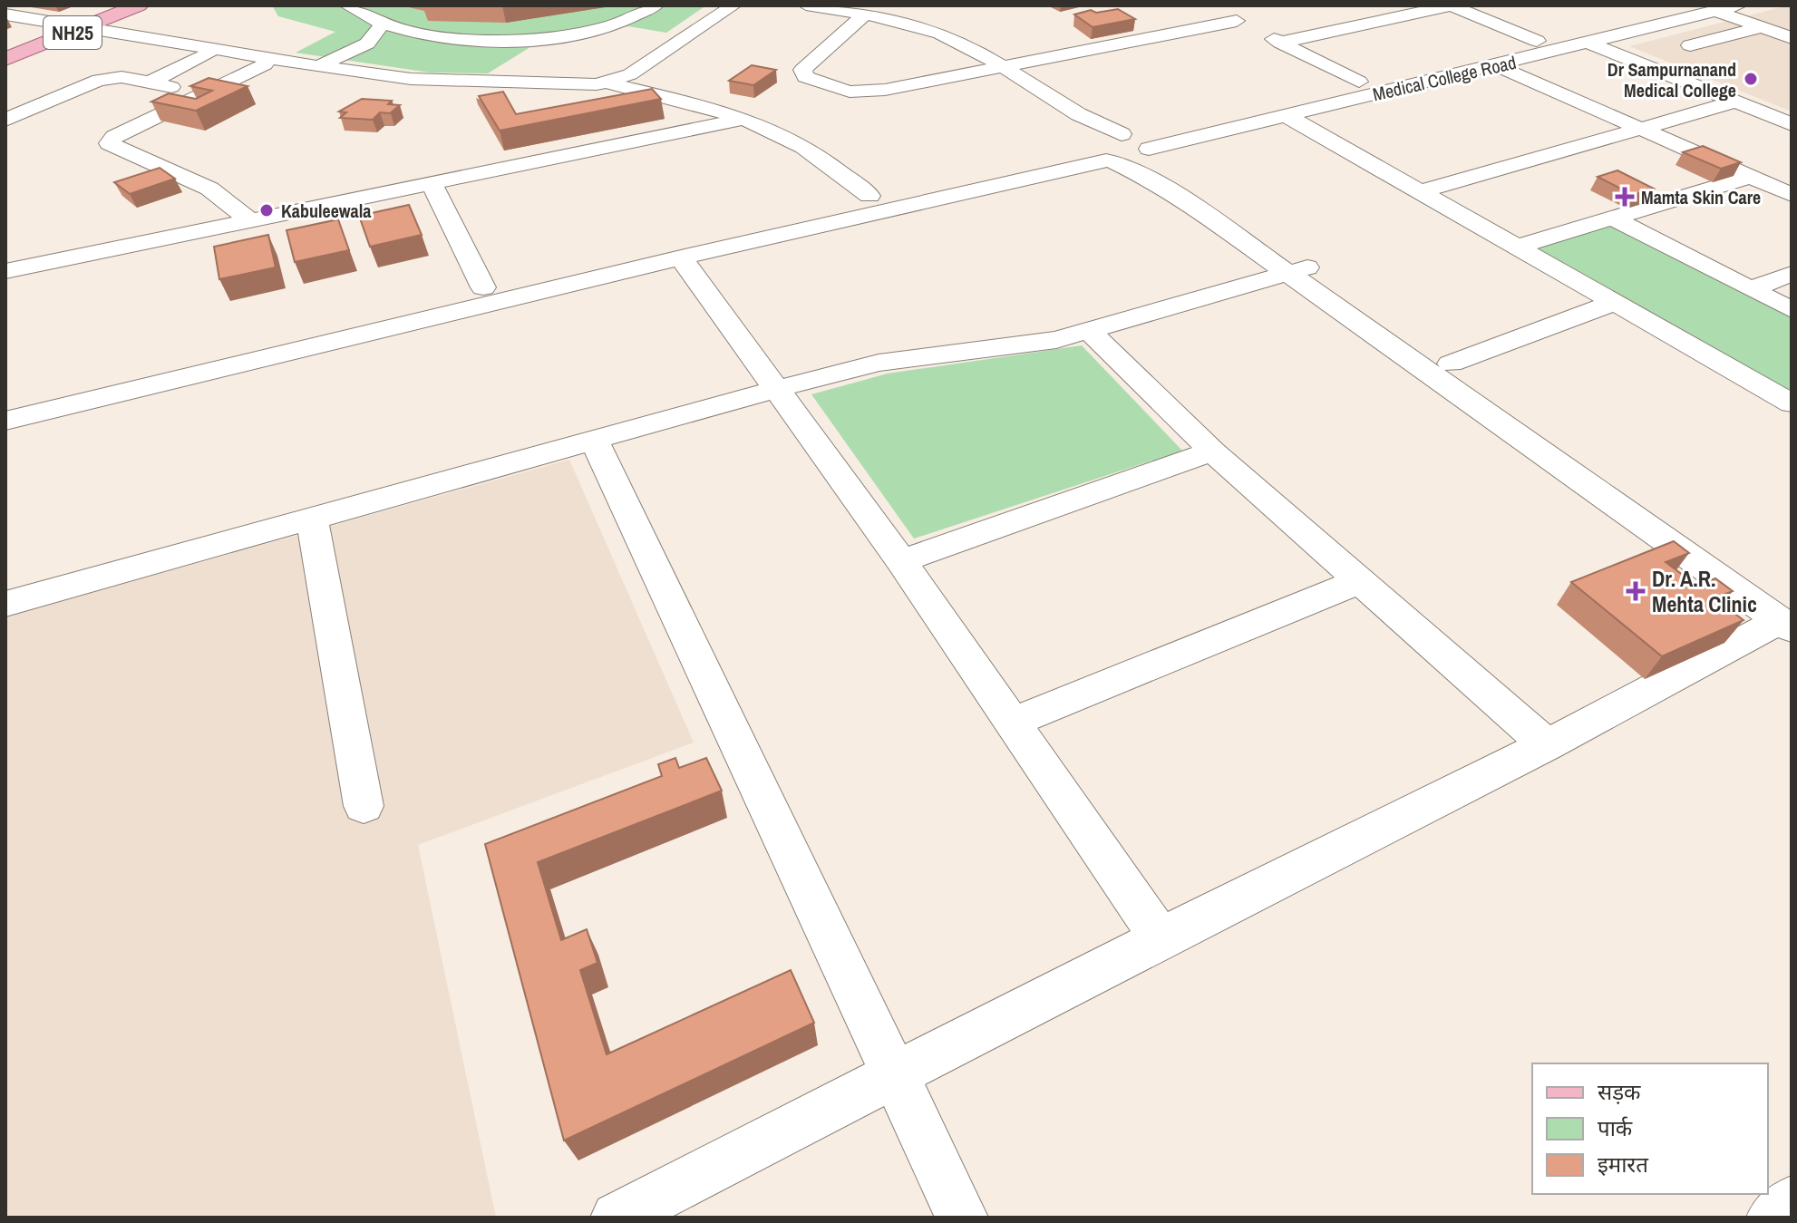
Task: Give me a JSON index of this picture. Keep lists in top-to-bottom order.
{
  "streets": {
    "main road": ["NH25"],
    "street": ["Medical College Road"]
  },
  "places": {
    "other": ["Dr Sampurnanand Medical College", "Kabuleewala"],
    "health": ["Mamta Skin Care", "Dr. A.R. Mehta Clinic"]
  },
  "legend": ["सड़क", "पार्क", "इमारत"]
}
